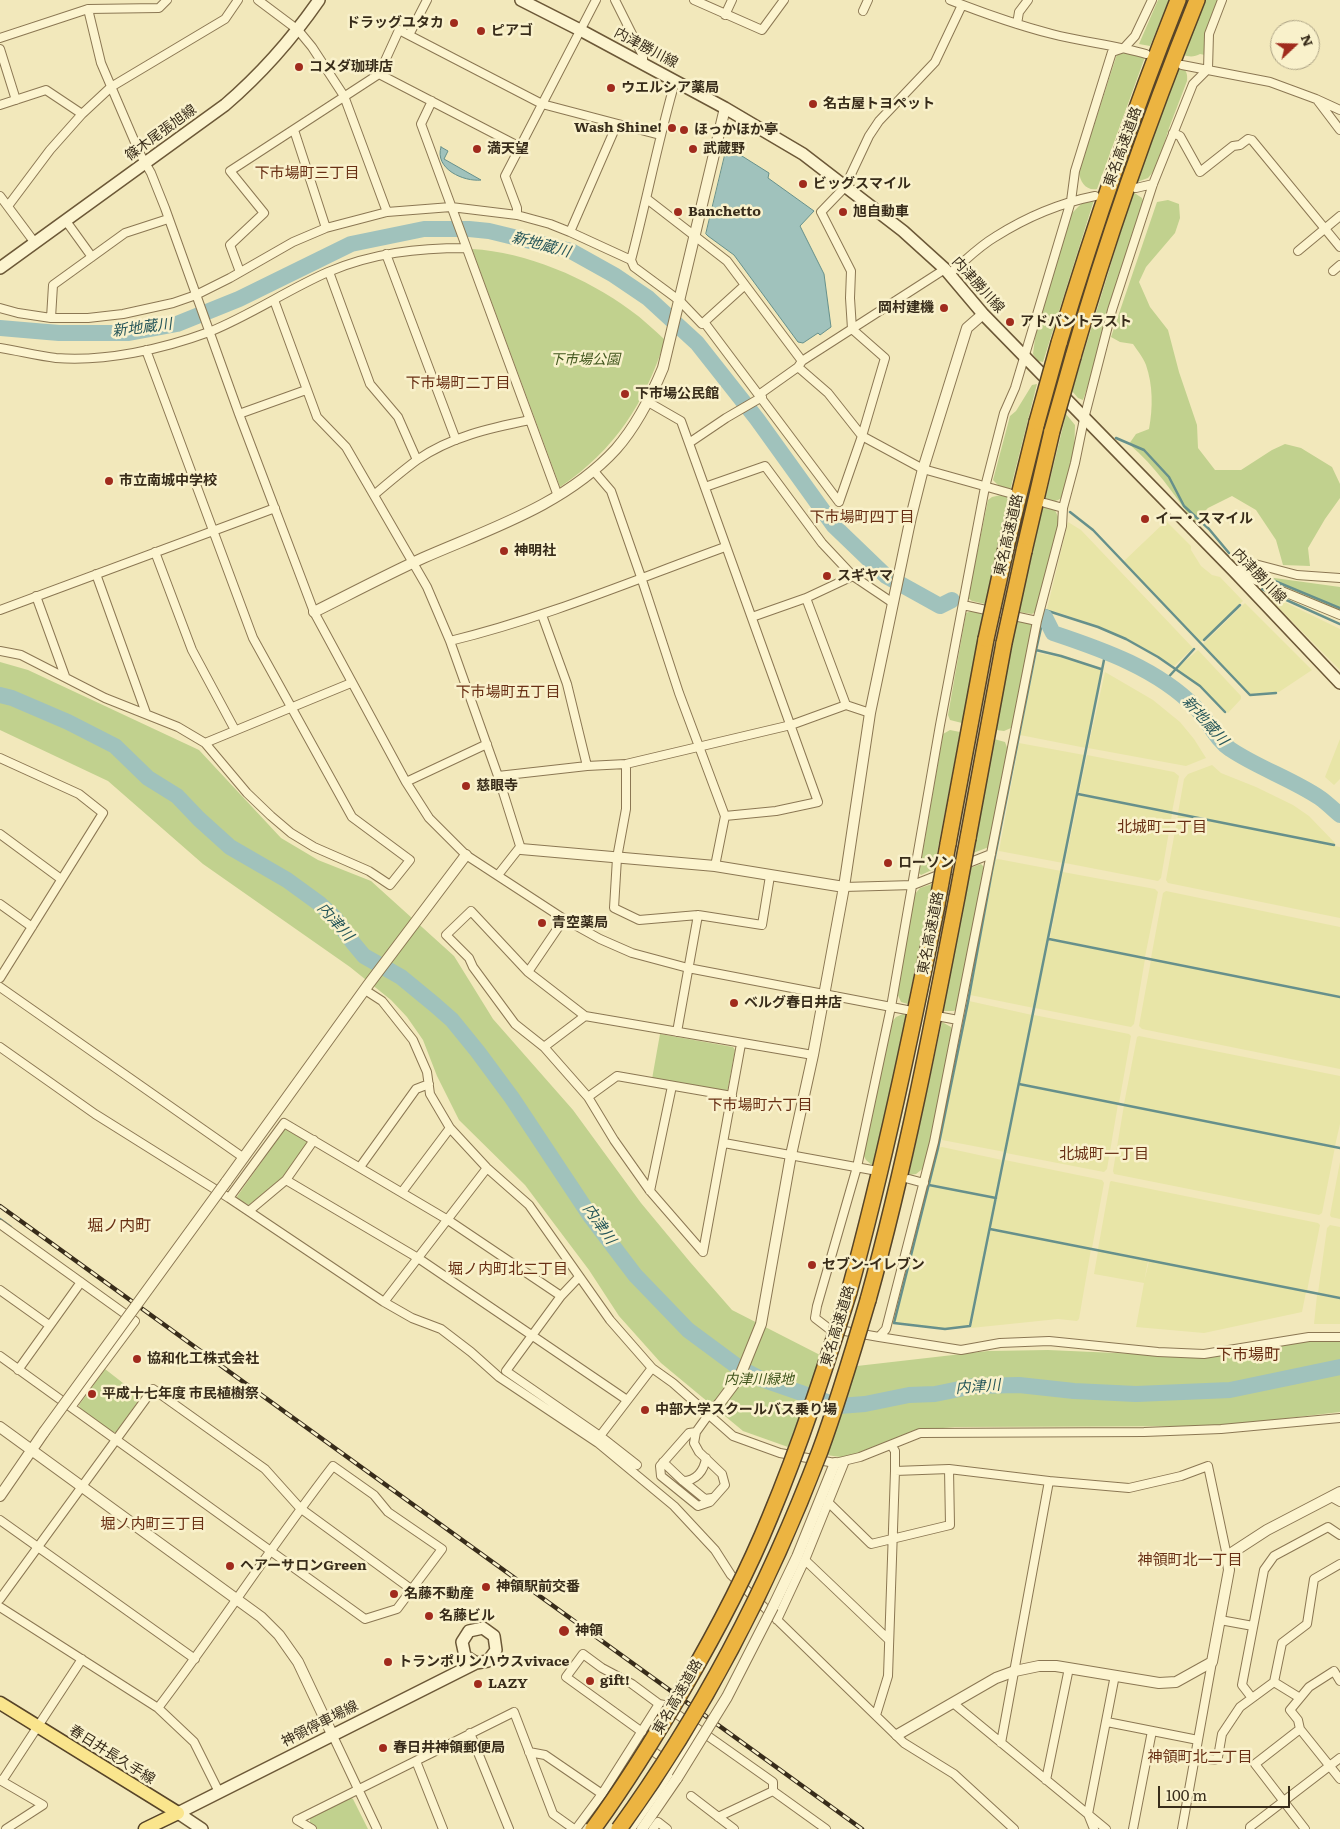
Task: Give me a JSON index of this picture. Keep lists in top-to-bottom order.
{
  "streets": {
    "highway": ["東名高速道路"],
    "main road": [
      "内津勝川線",
      "篠木尾張旭線",
      "神領停車場線",
      "春日井長久手線"
    ]
  },
  "crossings": [
    ["神領停車場線", "春日井長久手線"]
  ],
  "districts": [
    "下市場町三丁目",
    "下市場町二丁目",
    "下市場町四丁目",
    "下市場町五丁目",
    "北城町二丁目",
    "下市場町六丁目",
    "北城町一丁目",
    "堀ノ内町",
    "堀ノ内町北二丁目",
    "下市場町",
    "堀ノ内町三丁目",
    "神領町北一丁目",
    "神領町北二丁目"
  ],
  "water": ["新地蔵川", "内津川"],
  "parks": ["下市場公園", "内津川緑地"],
  "places": [
    "ドラッグユタカ",
    "ピアゴ",
    "コメダ珈琲店",
    "ウエルシア薬局",
    "名古屋トヨペット",
    "Wash Shine!",
    "ほっかほか亭",
    "満天望",
    "武蔵野",
    "ビッグスマイル",
    "Banchetto",
    "旭自動車",
    "岡村建機",
    "アドバントラスト",
    "下市場公民館",
    "市立南城中学校",
    "イー・スマイル",
    "神明社",
    "スギヤマ",
    "慈眼寺",
    "ローソン",
    "青空薬局",
    "ベルグ春日井店",
    "セブン-イレブン",
    "協和化工株式会社",
    "平成十七年度 市民植樹祭",
    "中部大学スクールバス乗り場",
    "ヘアーサロンGreen",
    "神領駅前交番",
    "名藤不動産",
    "名藤ビル",
    "神領",
    "トランポリンハウスvivace",
    "gift!",
    "LAZY",
    "春日井神領郵便局"
  ],
  "scale_bar": "100 m",
  "north": "right"
}
